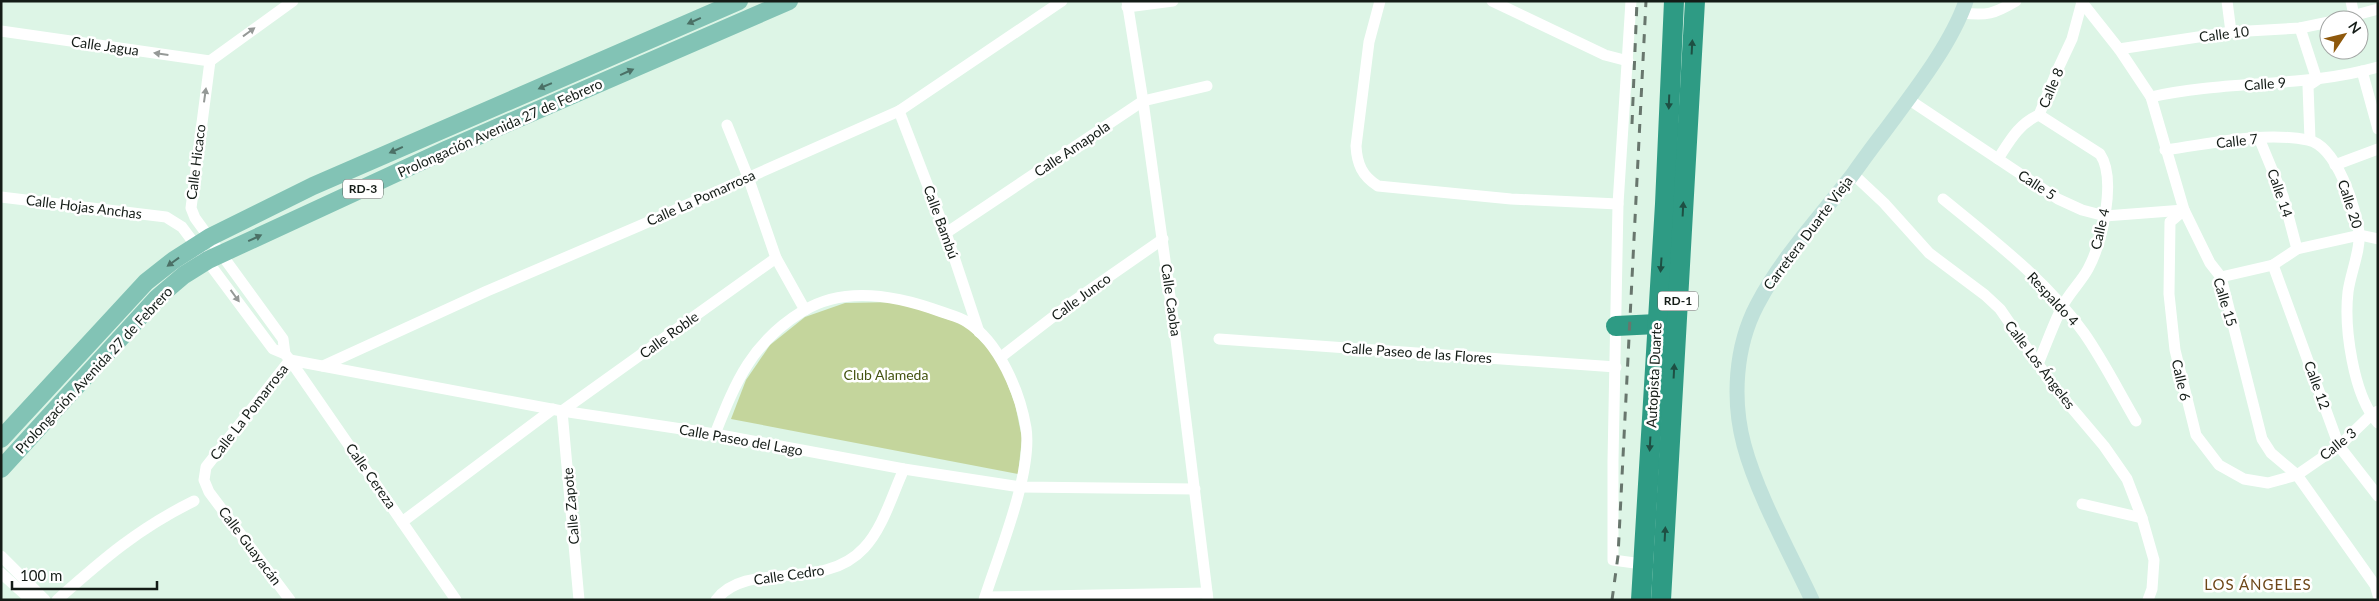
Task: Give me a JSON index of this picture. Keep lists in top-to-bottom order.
{
  "streets": {
    "highway": ["RD-1", "Autopista Duarte"],
    "main road": ["Prolongación Avenida 27 de Febrero", "RD-3", "Carretera Duarte Vieja"],
    "street": [
      "Calle 10",
      "Calle Jagua",
      "Calle 9",
      "Calle 8",
      "Calle 7",
      "Calle Amapola",
      "Calle Hicaco",
      "Calle 5",
      "Calle 14",
      "Calle La Pomarrosa",
      "Calle 20",
      "Calle Hojas Anchas",
      "Calle Bambú",
      "Calle 4",
      "Calle Junco",
      "Respaldo 4",
      "Calle Caoba",
      "Calle 15",
      "Calle Roble",
      "Calle Paseo de las Flores",
      "Calle Los Ángeles",
      "Calle 6",
      "Calle 12",
      "Calle Paseo del Lago",
      "Calle 3",
      "Calle Cereza",
      "Calle Zapote",
      "Calle Guayacán",
      "Calle Cedro"
    ]
  },
  "crossings": [
    ["Calle 10", "Calle 15"],
    ["Calle Jagua", "Calle Hicaco"],
    ["Calle 9", "Calle 15"],
    ["Calle 8", "Calle 5"],
    ["Calle 8", "Calle 4"],
    ["Calle 8", "Calle 15"],
    ["Prolongación Avenida 27 de Febrero", "Calle Hicaco"],
    ["Prolongación Avenida 27 de Febrero", "Calle Cereza"],
    ["Calle 7", "Calle 14"],
    ["Calle 7", "Calle 20"],
    ["Calle 7", "Calle 15"],
    ["Calle Amapola", "Calle Bambú"],
    ["Calle Amapola", "Calle Caoba"],
    ["Calle Hicaco", "Calle Cereza"],
    ["Calle 5", "Calle 4"],
    ["Calle 5", "Carretera Duarte Vieja"],
    ["Calle 5", "Calle 15"],
    ["Calle 5", "Calle 6"],
    ["Calle La Pomarrosa", "Calle Bambú"],
    ["Calle La Pomarrosa", "Calle Paseo del Lago"],
    ["Calle La Pomarrosa", "Calle Cereza"],
    ["Calle La Pomarrosa", "Calle Guayacán"],
    ["Calle 20", "Calle 3"],
    ["Calle 4", "Respaldo 4"],
    ["Calle 4", "Calle Los Ángeles"],
    ["Carretera Duarte Vieja", "Calle Los Ángeles"],
    ["Calle Junco", "Calle Caoba"],
    ["Calle Caoba", "Calle Paseo del Lago"],
    ["Calle 15", "Calle 6"],
    ["Calle 15", "Calle 3"],
    ["Calle Roble", "Calle Paseo del Lago"],
    ["Calle Roble", "Calle Cereza"],
    ["Calle Roble", "Calle Zapote"],
    ["Calle 6", "Calle 3"],
    ["Calle 12", "Calle 3"],
    ["Calle Paseo del Lago", "Calle Cereza"],
    ["Calle Paseo del Lago", "Calle Zapote"],
    ["Calle Paseo del Lago", "Calle Cedro"]
  ],
  "one_way": ["Calle Jagua", "Calle Hicaco"],
  "districts": ["LOS ÁNGELES"],
  "parks": ["Club Alameda"],
  "scale_bar": "100 m",
  "north": "top right"
}
